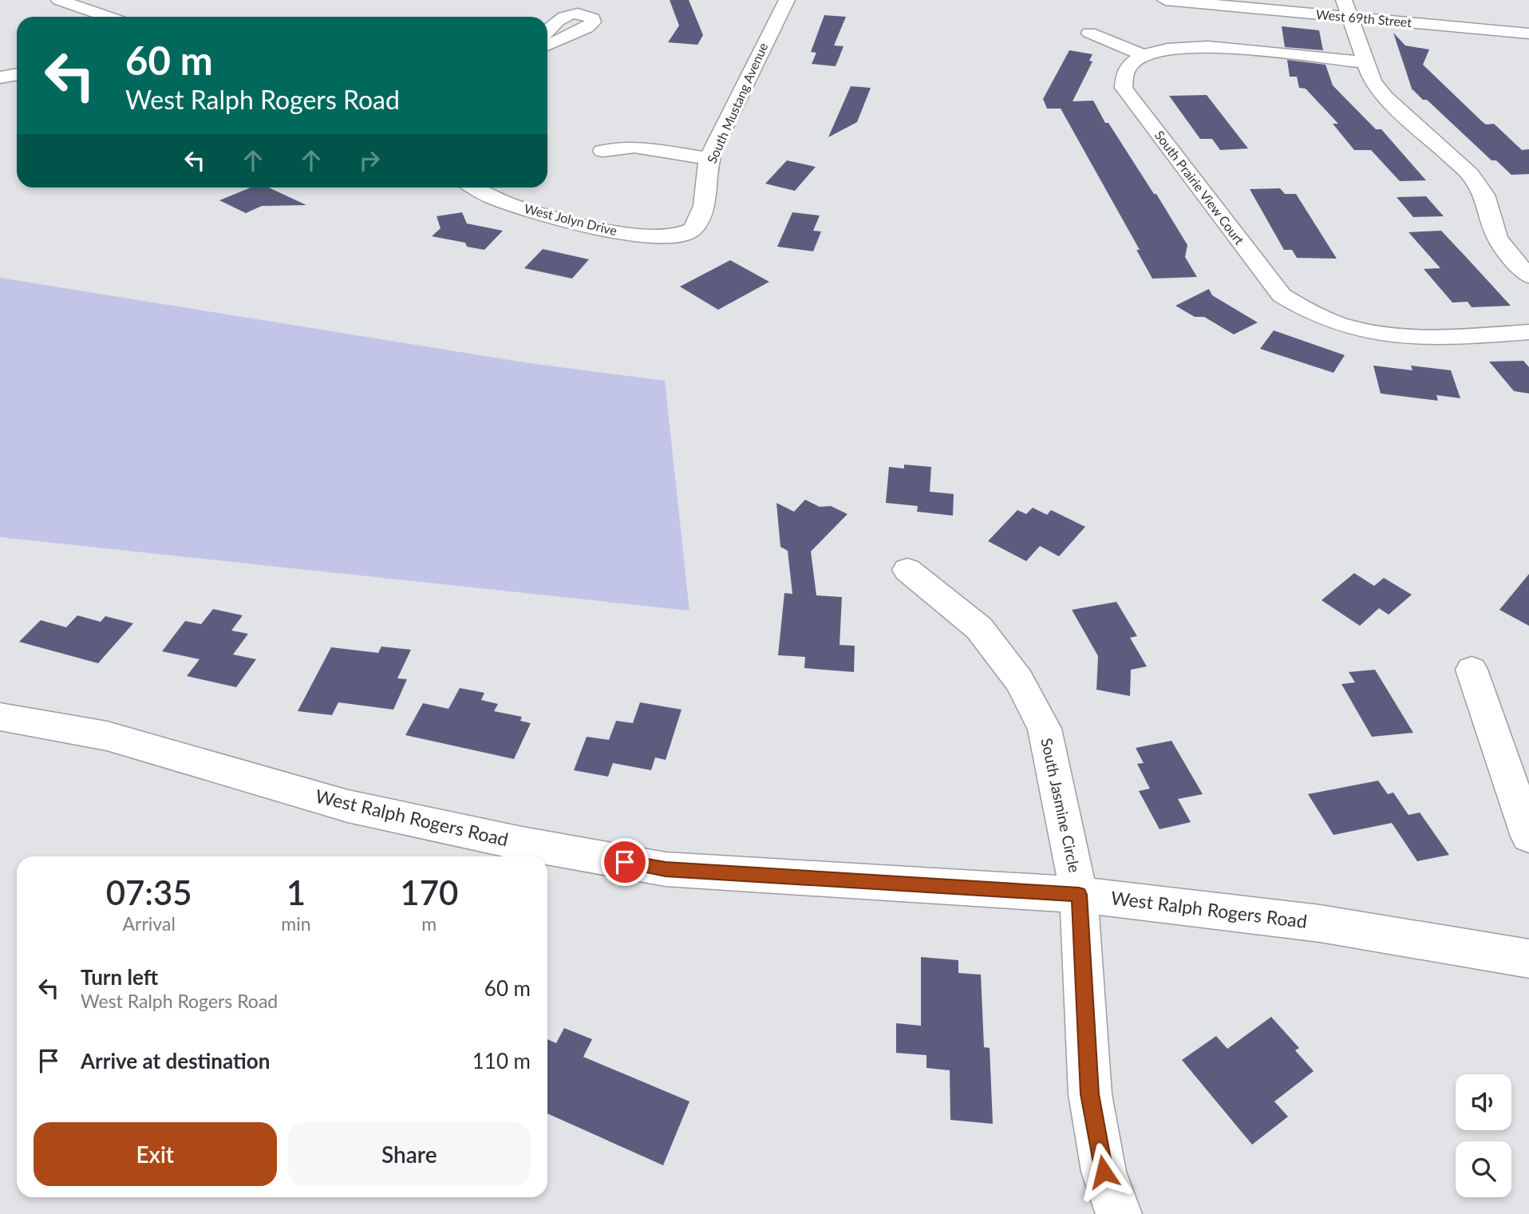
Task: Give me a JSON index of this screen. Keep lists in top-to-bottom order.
{
  "streets": {
    "street": [
      "West 69th Street",
      "South Mustang Avenue",
      "South Prairie View Court",
      "West Jolyn Drive",
      "South Jasmine Circle",
      "West Ralph Rogers Road"
    ]
  },
  "crossings": [
    ["South Mustang Avenue", "West Jolyn Drive"],
    ["South Jasmine Circle", "West Ralph Rogers Road"]
  ],
  "page": {
    "turn": ["60 m", "West Ralph Rogers Road"],
    "eta": [
      "07:35",
      "Arrival",
      "1",
      "min",
      "170",
      "m"
    ],
    "list": [
      {
        "name": "Turn left",
        "note": "West Ralph Rogers Road",
        "value": "60 m"
      },
      {
        "name": "Arrive at destination",
        "value": "110 m"
      }
    ],
    "buttons": ["Exit", "Share"]
  }
}
